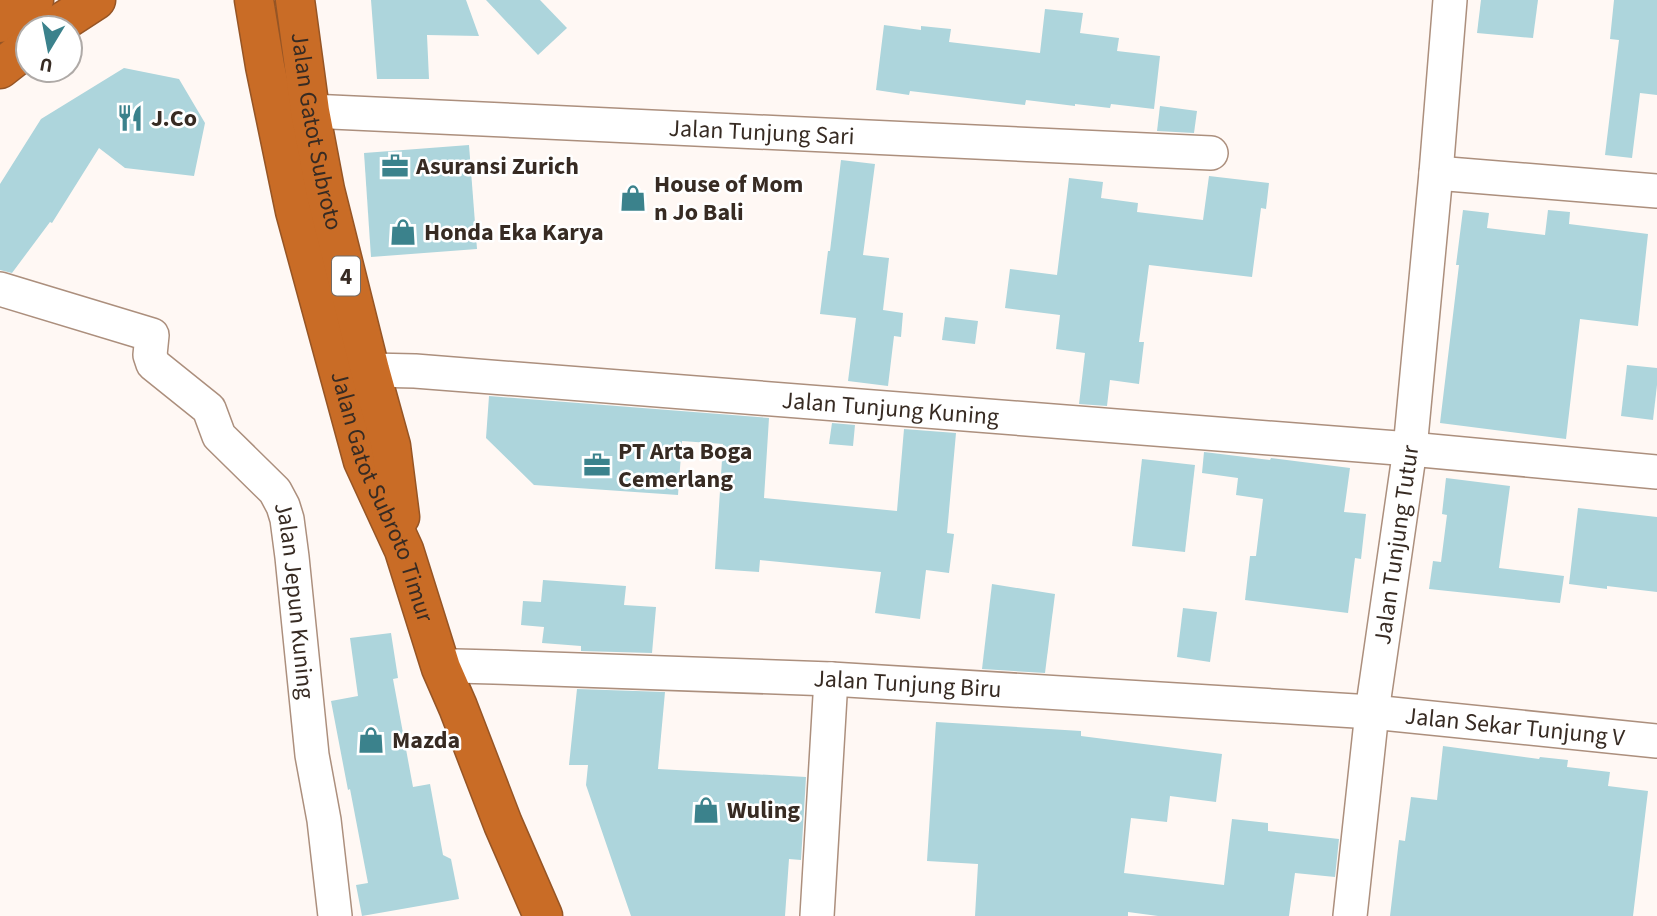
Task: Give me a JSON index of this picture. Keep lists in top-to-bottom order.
{
  "streets": {
    "highway": ["Jalan Gatot Subroto", "4", "Jalan Gatot Subroto Timur"],
    "street": [
      "Jalan Tunjung Sari",
      "Jalan Tunjung Kuning",
      "Jalan Tunjung Tutur",
      "Jalan Jepun Kuning",
      "Jalan Tunjung Biru",
      "Jalan Sekar Tunjung V"
    ]
  },
  "crossings": [
    ["Jalan Gatot Subroto", "Jalan Tunjung Sari"],
    ["Jalan Gatot Subroto", "Jalan Tunjung Kuning"],
    ["Jalan Gatot Subroto", "Jalan Gatot Subroto Timur"],
    ["4", "Jalan Gatot Subroto Timur"],
    ["Jalan Tunjung Kuning", "Jalan Tunjung Tutur"],
    ["Jalan Gatot Subroto Timur", "Jalan Tunjung Biru"],
    ["Jalan Tunjung Tutur", "Jalan Tunjung Biru"],
    ["Jalan Tunjung Tutur", "Jalan Sekar Tunjung V"],
    ["Jalan Tunjung Biru", "Jalan Sekar Tunjung V"]
  ],
  "places": {
    "restaurant": ["J.Co"],
    "office": ["Asuransi Zurich", "PT Arta Boga Cemerlang"],
    "shop": [
      "House of Mom n Jo Bali",
      "Honda Eka Karya",
      "Mazda",
      "Wuling"
    ]
  },
  "north": "bottom"
}
